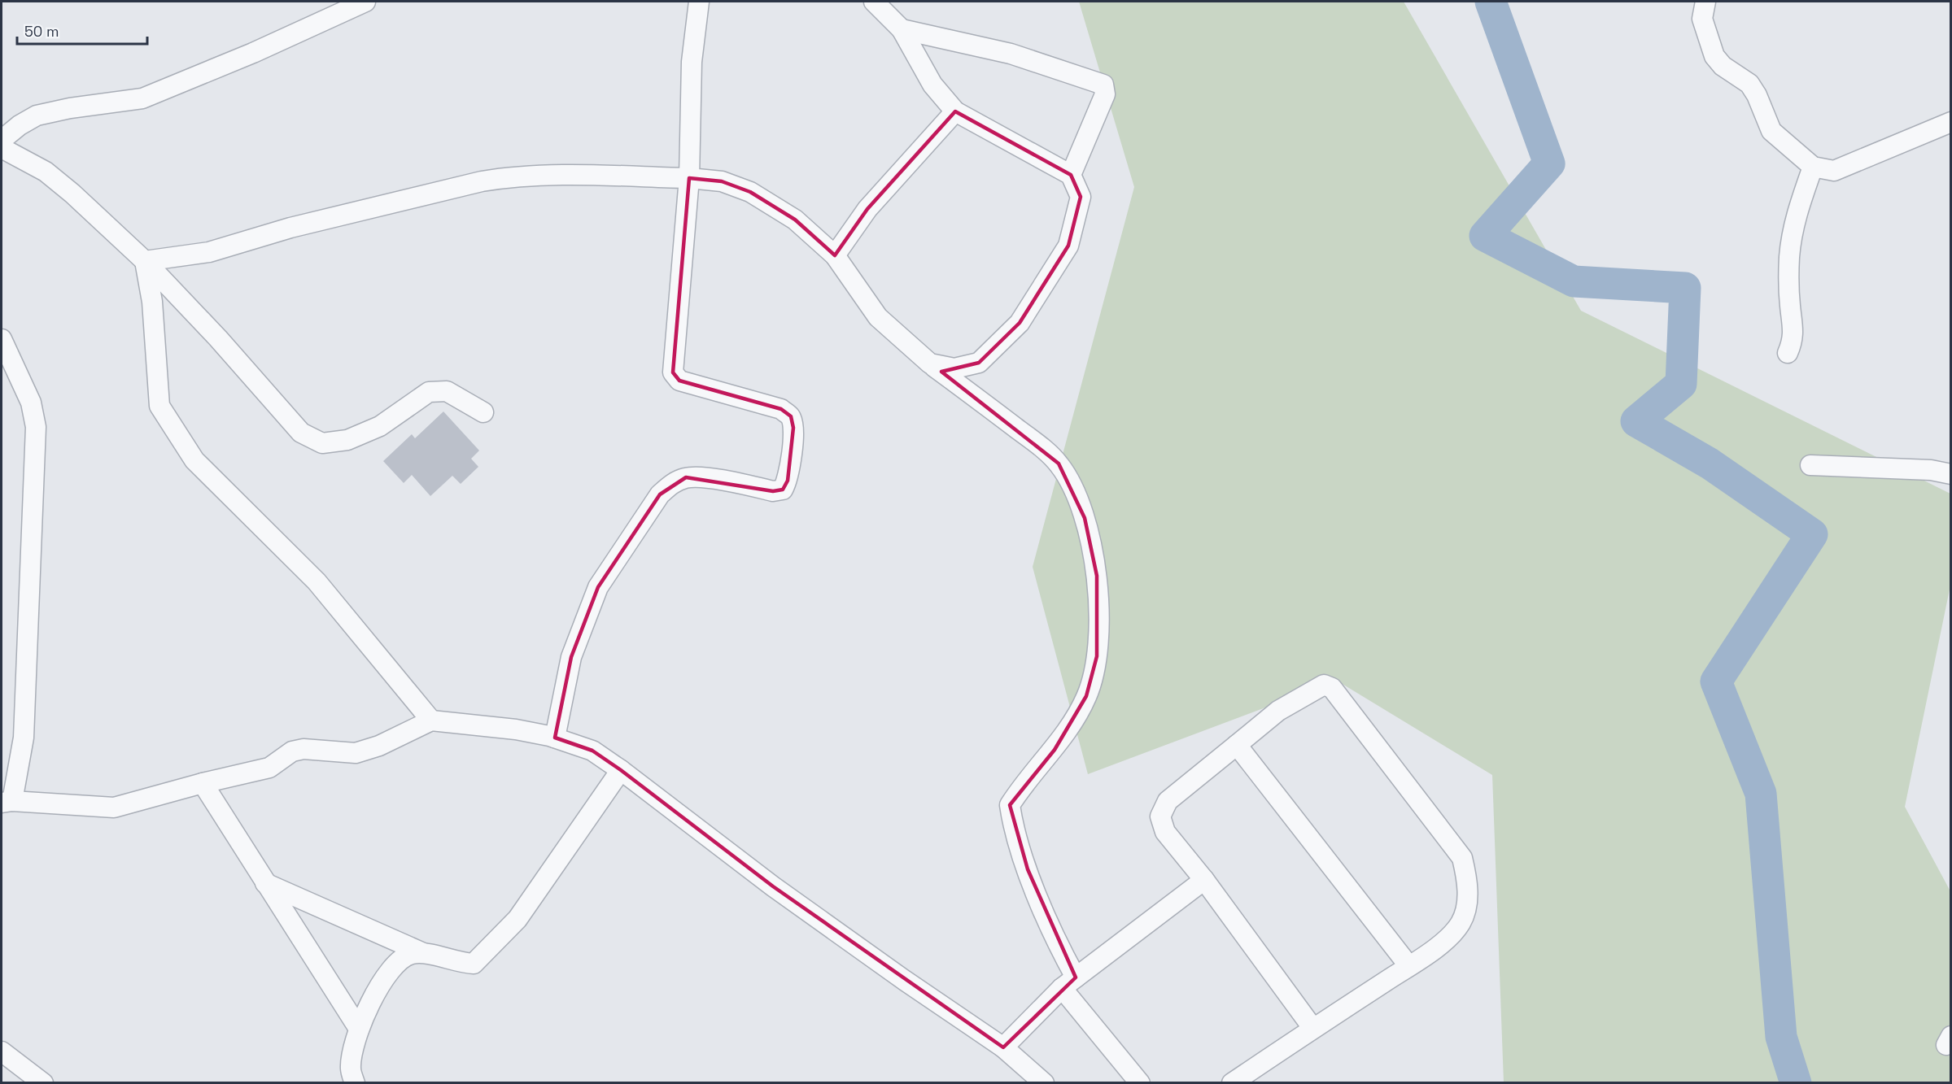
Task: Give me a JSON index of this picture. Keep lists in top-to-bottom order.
{
  "scale_bar": "50 m"
}
